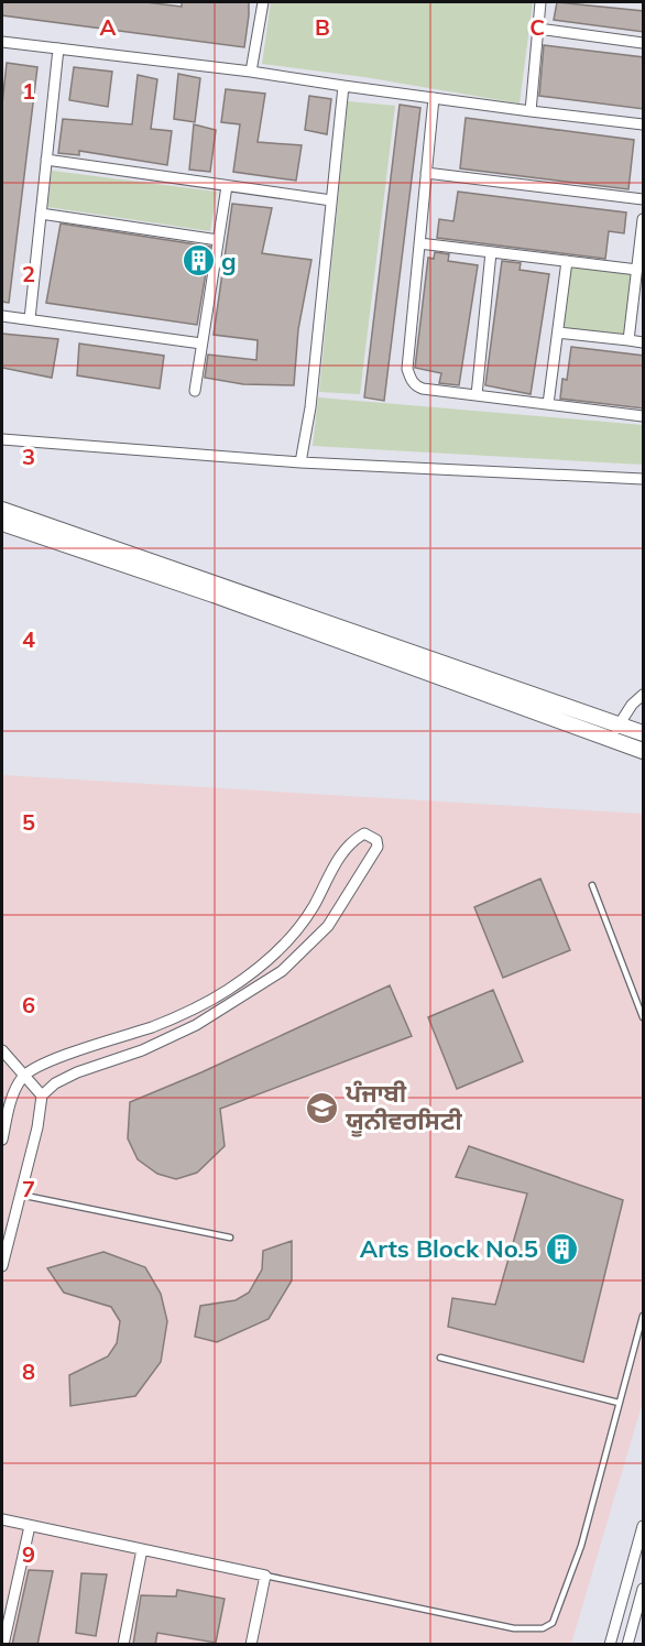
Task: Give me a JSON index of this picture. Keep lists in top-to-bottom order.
{
  "places": {
    "building": ["g", "Arts Block No.5"],
    "school or university": ["ਪੰਜਾਬੀ ਯੂਨੀਵਰਸਿਟੀ"]
  },
  "grid": {
    "columns": ["A", "B", "C"],
    "rows": [
      "1",
      "2",
      "3",
      "4",
      "5",
      "6",
      "7",
      "8",
      "9"
    ]
  }
}
